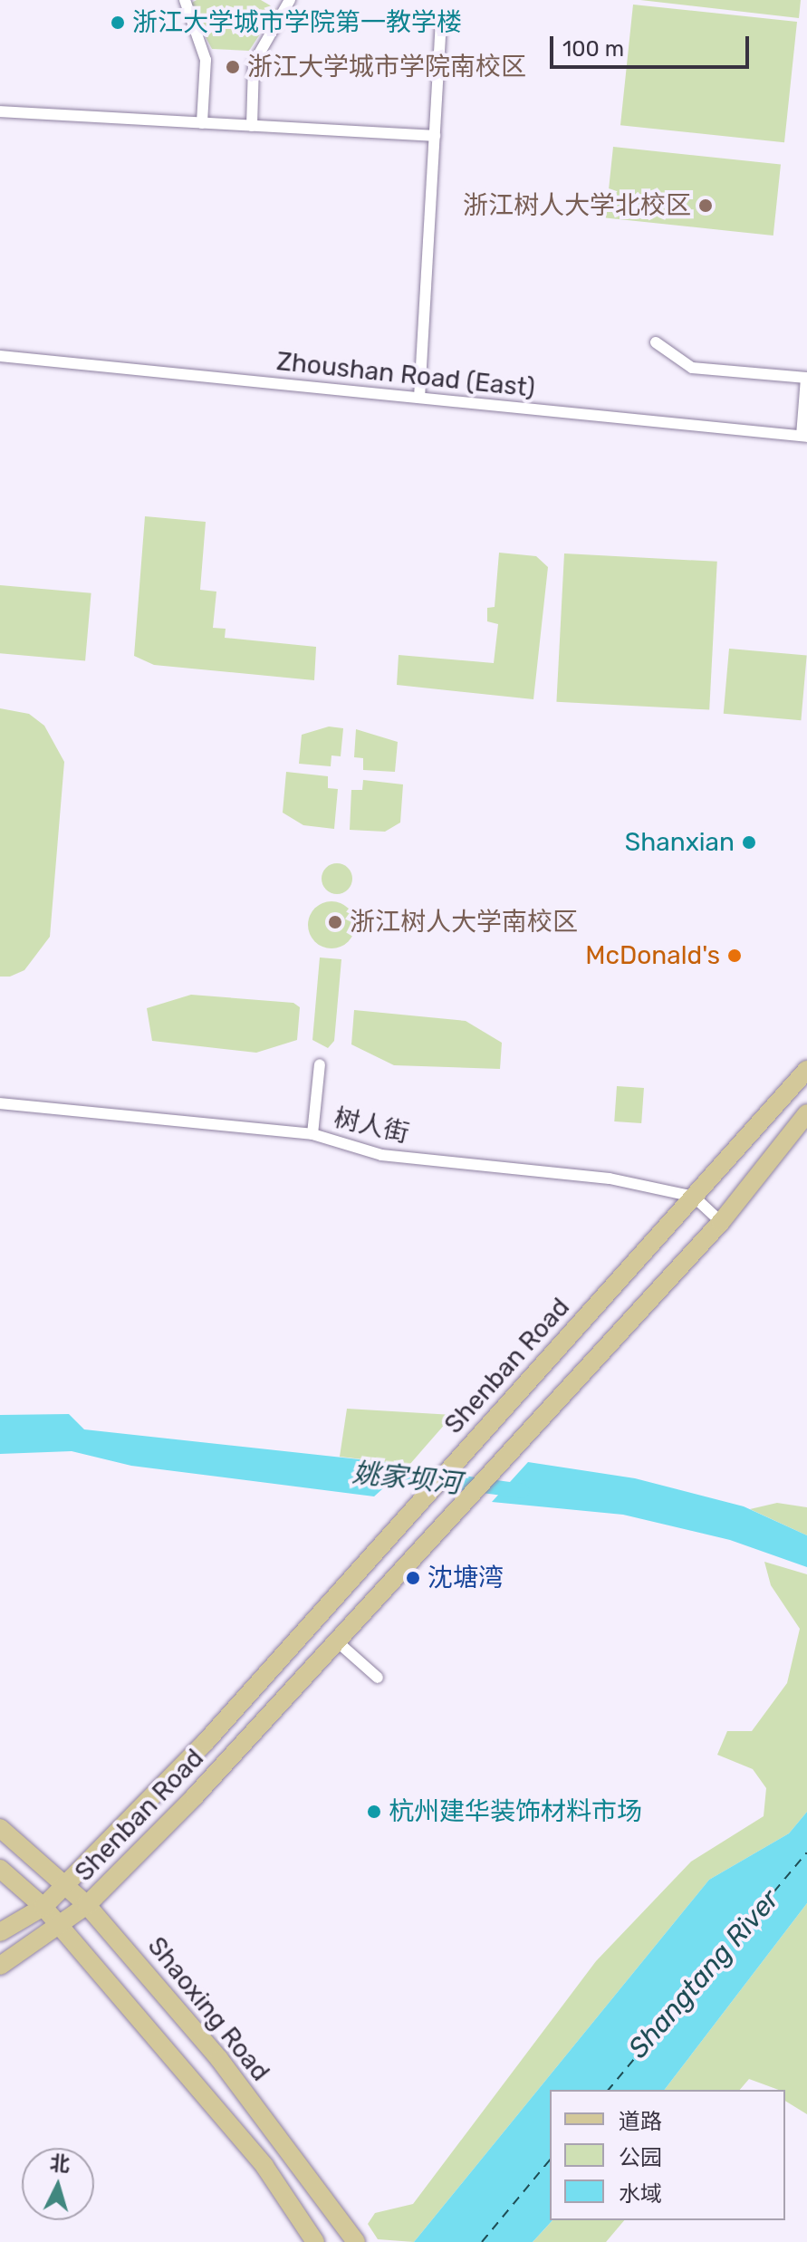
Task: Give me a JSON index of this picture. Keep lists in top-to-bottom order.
{
  "streets": {
    "main road": ["Shenban Road", "Shaoxing Road"],
    "street": ["Zhoushan Road (East)", "树人街"]
  },
  "crossings": [
    ["树人街", "Shenban Road"],
    ["Shenban Road", "Shaoxing Road"]
  ],
  "water": ["姚家坝河", "Shangtang River"],
  "places": [
    "浙江大学城市学院第一教学楼",
    "浙江大学城市学院南校区",
    "浙江树人大学北校区",
    "Shanxian",
    "浙江树人大学南校区",
    "McDonald's",
    "沈塘湾",
    "杭州建华装饰材料市场"
  ],
  "legend": ["道路", "公园", "水域"],
  "scale_bar": "100 m",
  "north": "top"
}
